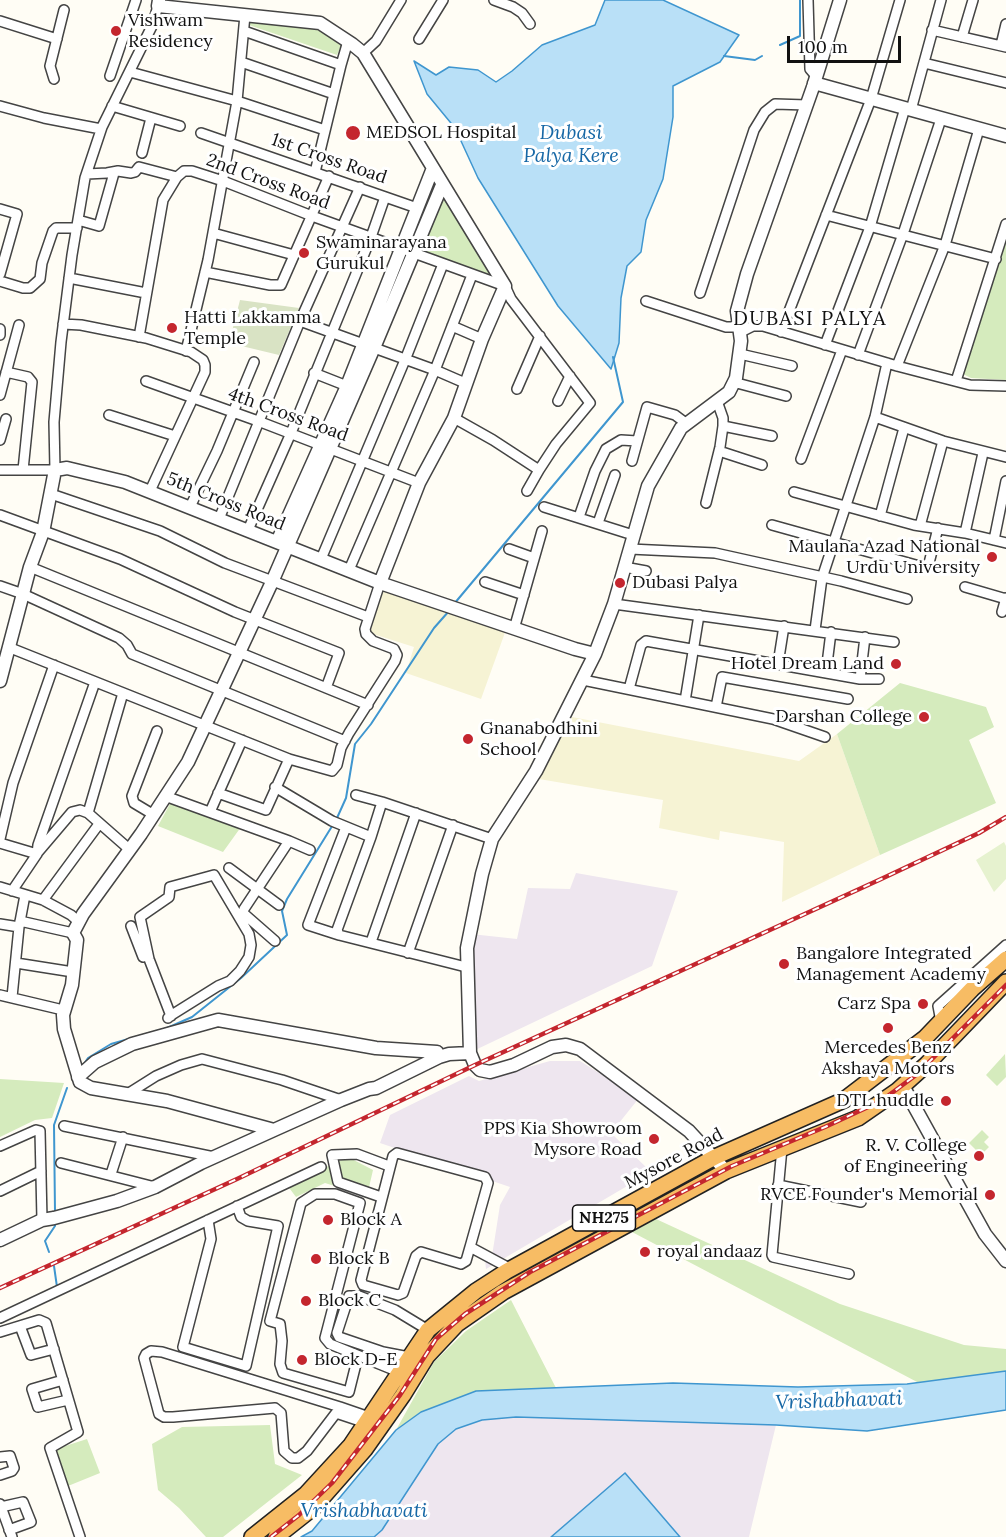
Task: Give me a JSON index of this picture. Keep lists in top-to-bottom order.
{
  "streets": {
    "highway": ["Mysore Road", "NH275"],
    "street": [
      "1st Cross Road",
      "2nd Cross Road",
      "4th Cross Road",
      "5th Cross Road"
    ]
  },
  "districts": ["DUBASI PALYA"],
  "water": ["Dubasi Palya Kere", "Vrishabhavati"],
  "places": [
    "Vishwam Residency",
    "MEDSOL Hospital",
    "Swaminarayana Gurukul",
    "Hatti Lakkamma Temple",
    "Maulana Azad National Urdu University",
    "Dubasi Palya",
    "Hotel Dream Land",
    "Darshan College",
    "Gnanabodhini School",
    "Bangalore Integrated Management Academy",
    "Carz Spa",
    "Mercedes Benz Akshaya Motors",
    "DTL huddle",
    "PPS Kia Showroom Mysore Road",
    "R. V. College of Engineering",
    "RVCE Founder's Memorial",
    "Block A",
    "royal andaaz",
    "Block B",
    "Block C",
    "Block D-E"
  ],
  "scale_bar": "100 m"
}
